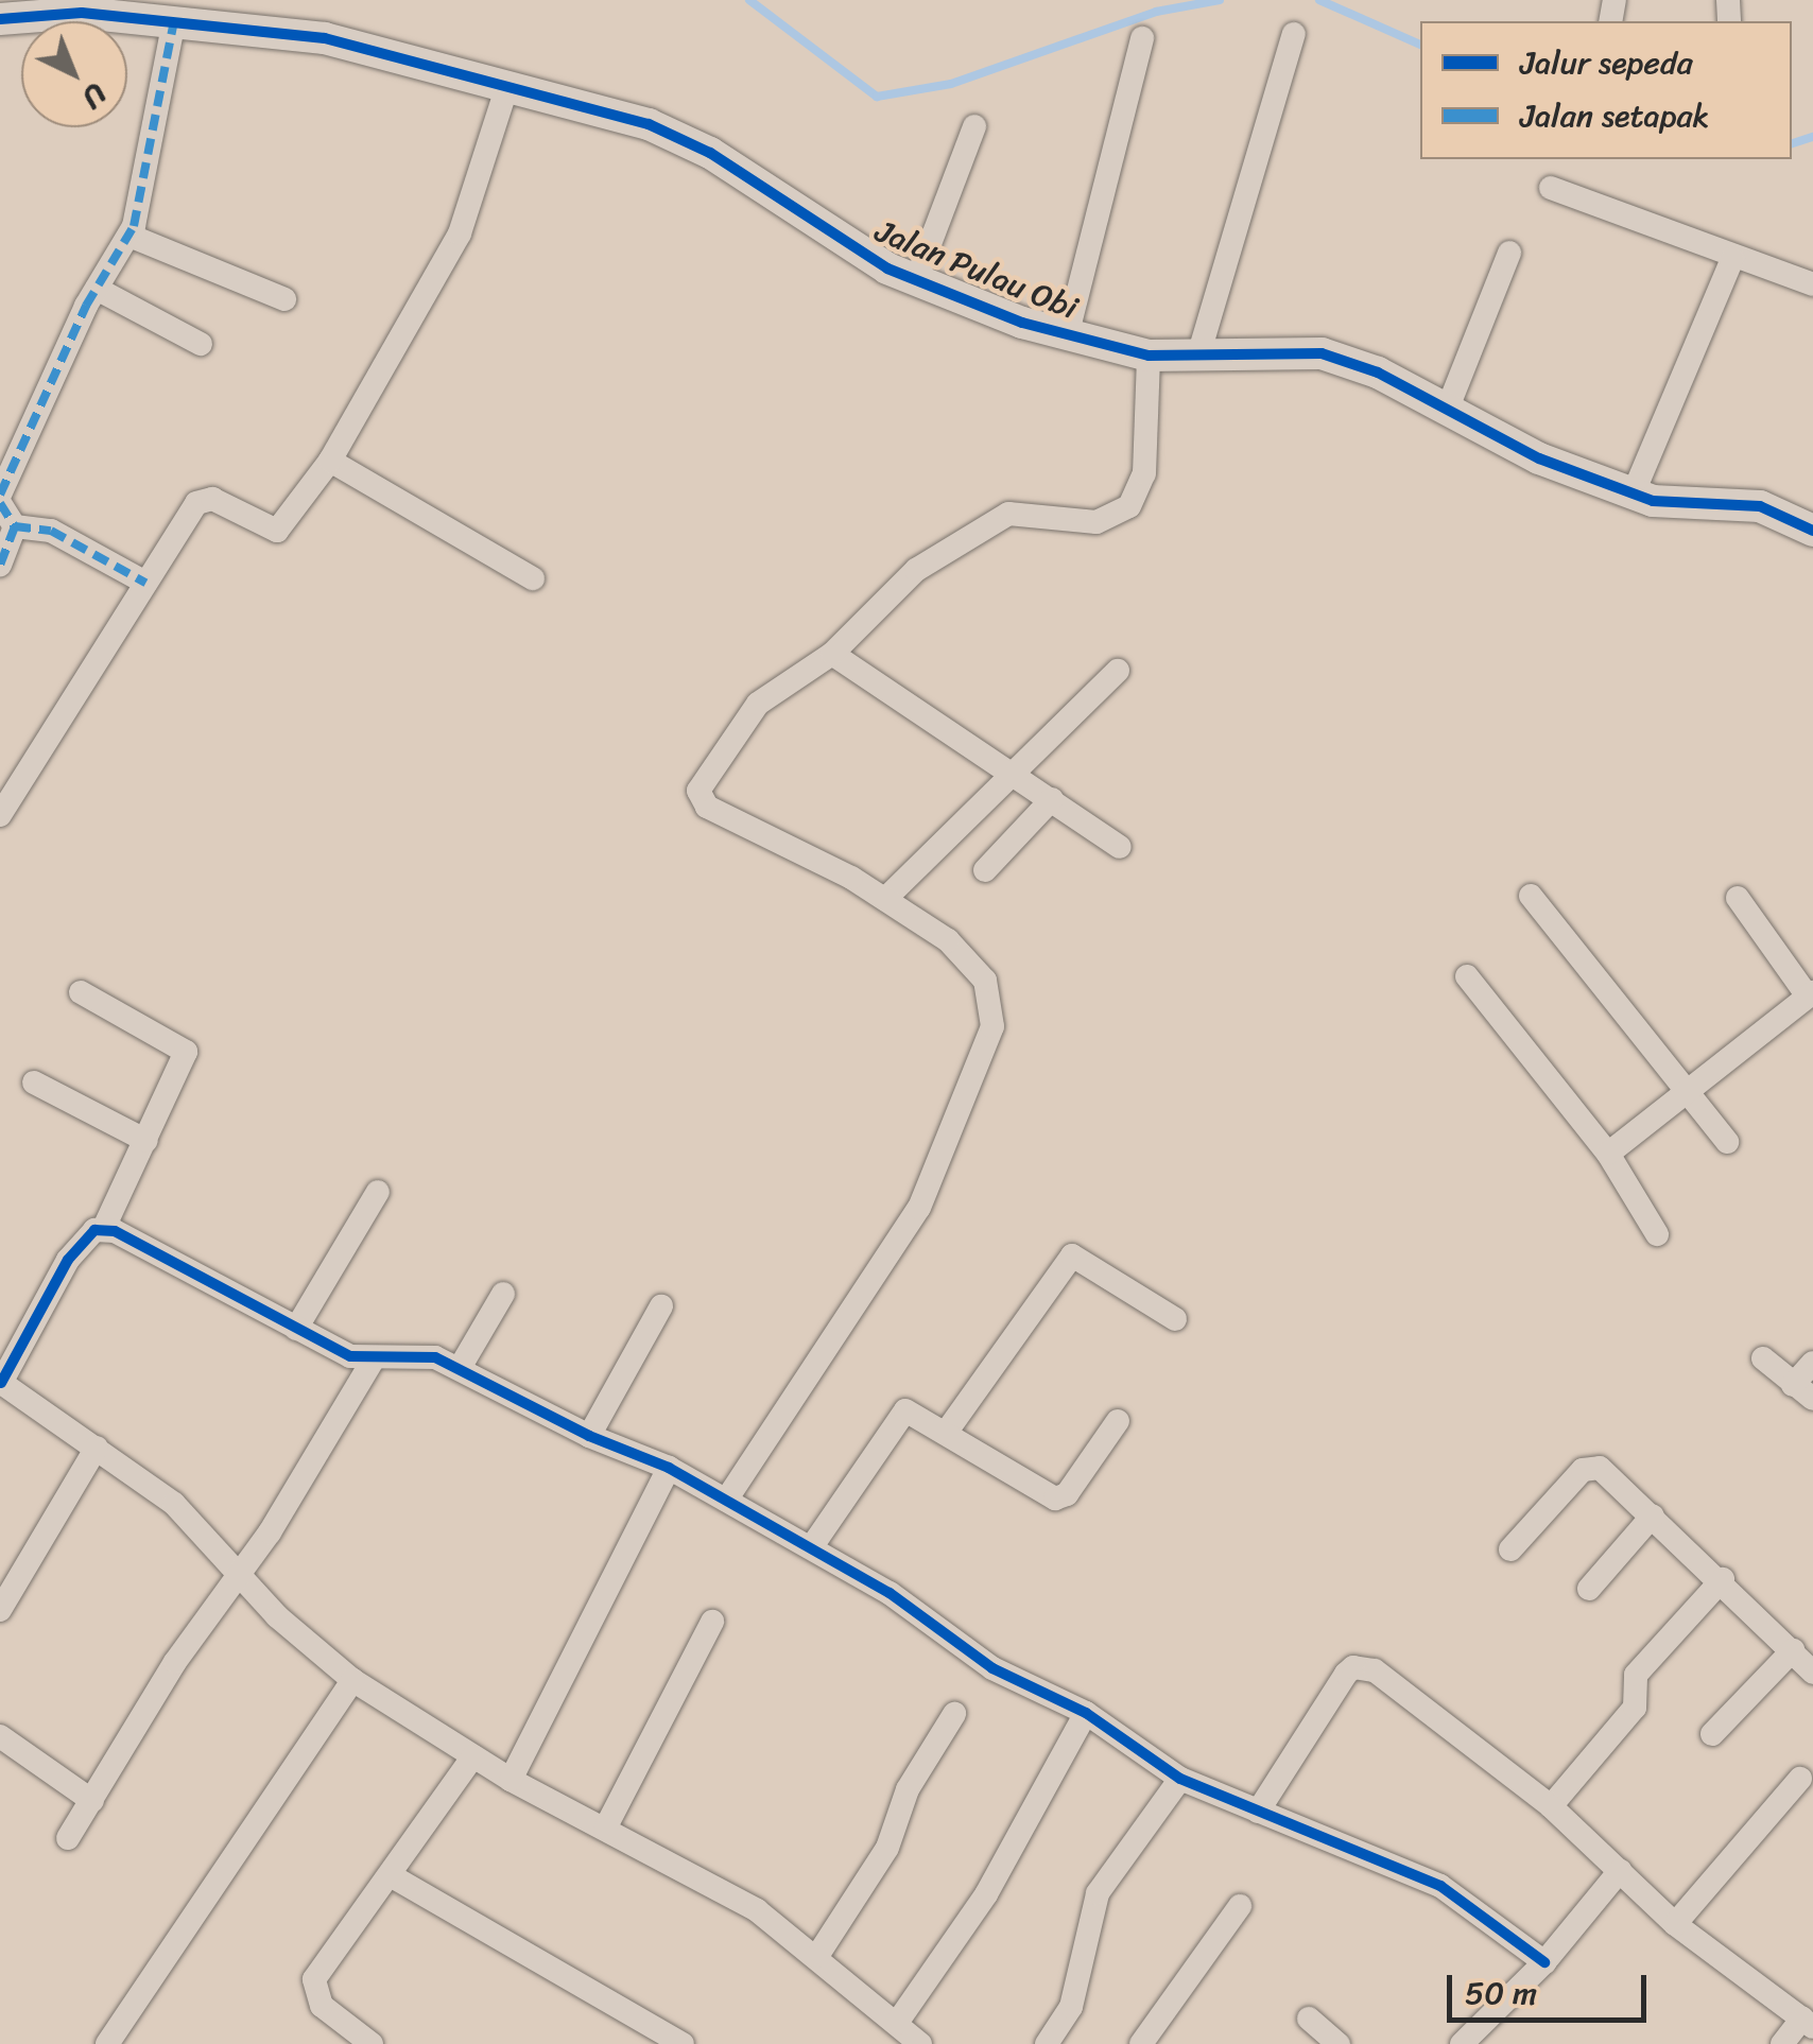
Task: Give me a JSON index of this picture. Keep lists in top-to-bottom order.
{
  "streets": {
    "street": ["Jalan Pulau Obi"]
  },
  "legend": ["Jalur sepeda", "Jalan setapak"],
  "scale_bar": "50 m",
  "north": "bottom right"
}
